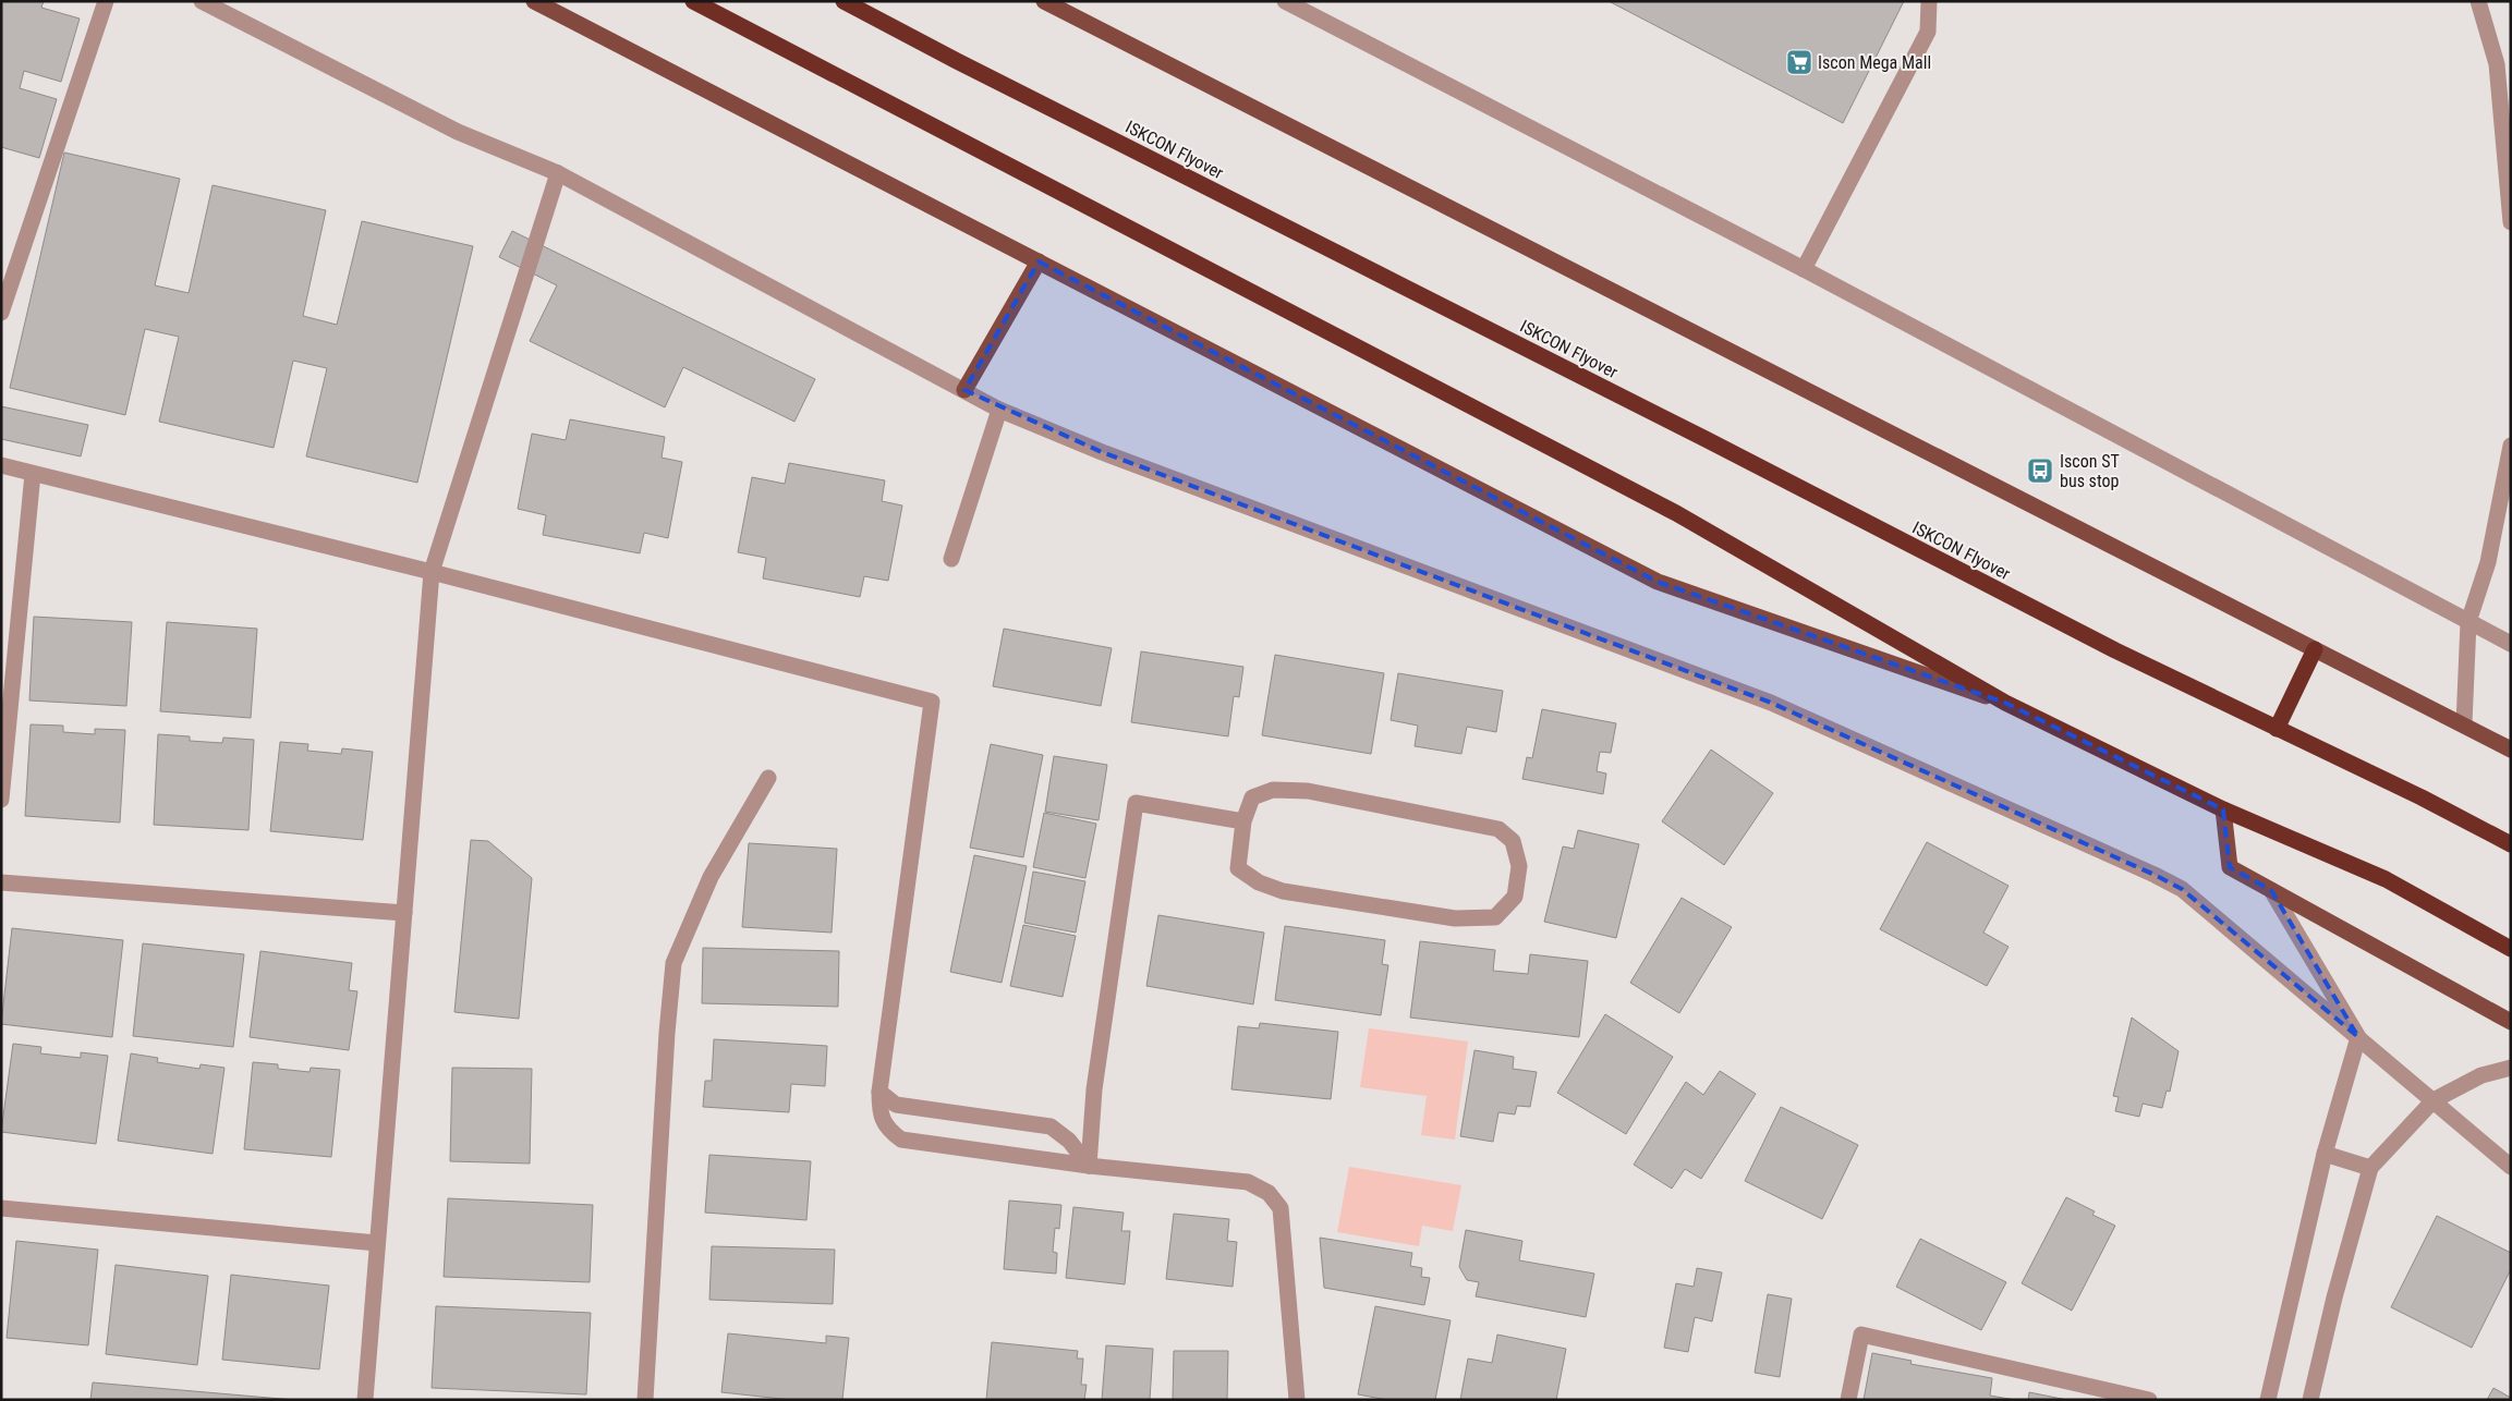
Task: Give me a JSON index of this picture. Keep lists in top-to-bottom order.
{
  "streets": {
    "highway": ["ISKCON Flyover"]
  },
  "places": {
    "supermarket": ["Iscon Mega Mall"],
    "bus stop": ["Iscon ST bus stop"]
  }
}
